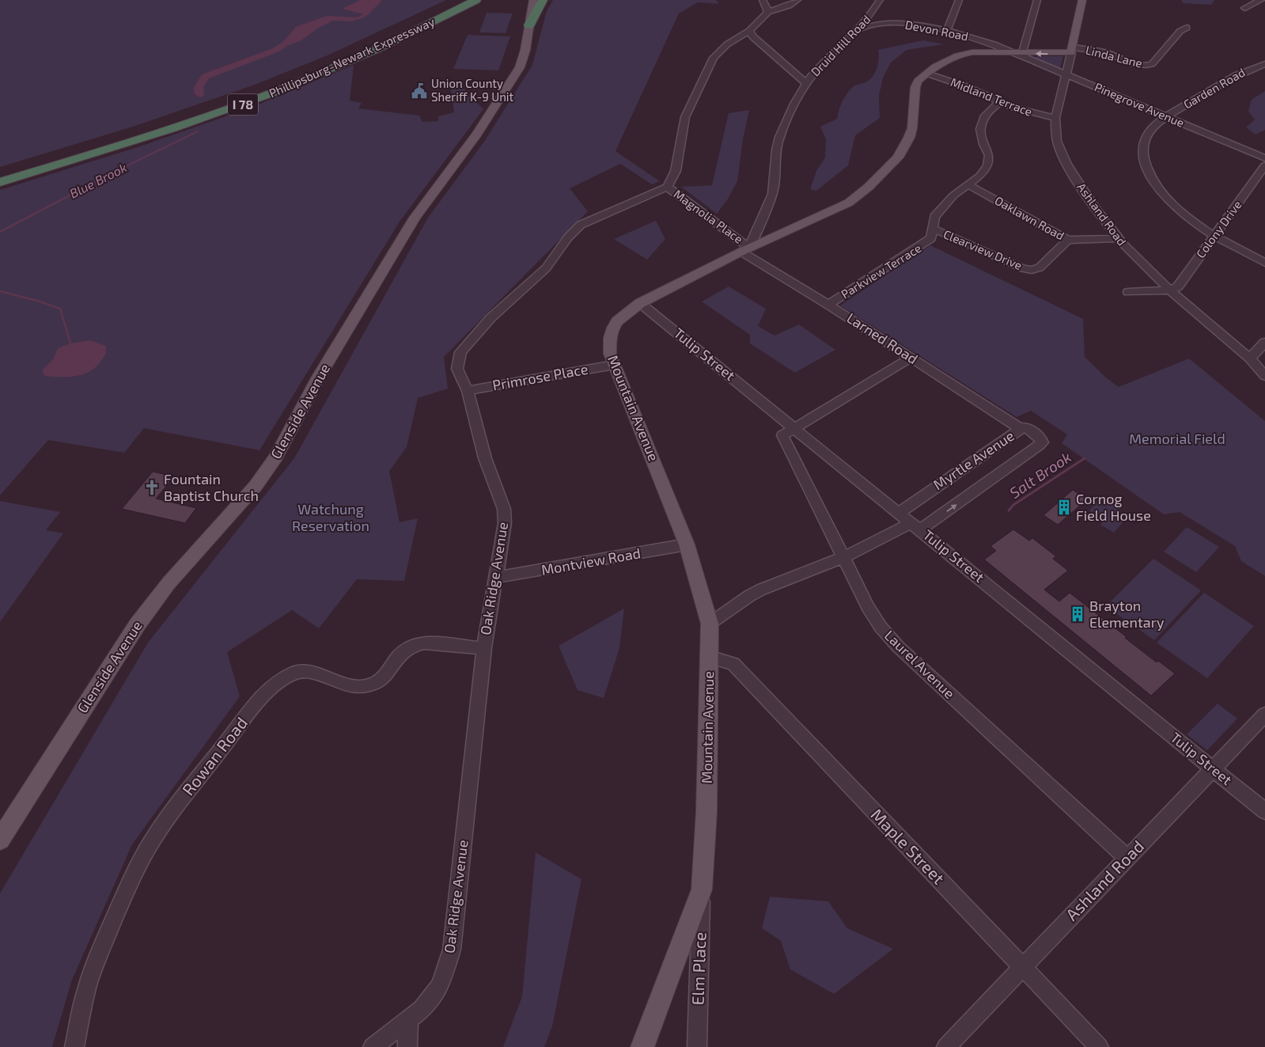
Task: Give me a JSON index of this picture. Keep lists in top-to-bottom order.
{
  "streets": {
    "highway": ["Phillipsburg-Newark Expressway", "I 78"],
    "main road": ["Ashland Road", "Mountain Avenue", "Glenside Avenue"],
    "street": [
      "Devon Road",
      "Druid Hill Road",
      "Linda Lane",
      "Garden Road",
      "Midland Terrace",
      "Pinegrove Avenue",
      "Magnolia Place",
      "Oaklawn Road",
      "Colony Drive",
      "Clearview Drive",
      "Parkview Terrace",
      "Larned Road",
      "Tulip Street",
      "Primrose Place",
      "Myrtle Avenue",
      "Montview Road",
      "Oak Ridge Avenue",
      "Laurel Avenue",
      "Rowan Road",
      "Maple Street",
      "Elm Place"
    ]
  },
  "crossings": [
    ["Devon Road", "Druid Hill Road"],
    ["Devon Road", "Pinegrove Avenue"],
    ["Devon Road", "Mountain Avenue"],
    ["Druid Hill Road", "Magnolia Place"],
    ["Druid Hill Road", "Larned Road"],
    ["Druid Hill Road", "Mountain Avenue"],
    ["Linda Lane", "Ashland Road"],
    ["Linda Lane", "Mountain Avenue"],
    ["Garden Road", "Pinegrove Avenue"],
    ["Garden Road", "Colony Drive"],
    ["Midland Terrace", "Ashland Road"],
    ["Midland Terrace", "Parkview Terrace"],
    ["Midland Terrace", "Mountain Avenue"],
    ["Pinegrove Avenue", "Ashland Road"],
    ["Pinegrove Avenue", "Mountain Avenue"],
    ["Ashland Road", "Oaklawn Road"],
    ["Ashland Road", "Colony Drive"],
    ["Ashland Road", "Tulip Street"],
    ["Ashland Road", "Mountain Avenue"],
    ["Ashland Road", "Laurel Avenue"],
    ["Ashland Road", "Maple Street"],
    ["Magnolia Place", "Larned Road"],
    ["Magnolia Place", "Mountain Avenue"],
    ["Magnolia Place", "Oak Ridge Avenue"],
    ["Oaklawn Road", "Clearview Drive"],
    ["Oaklawn Road", "Parkview Terrace"],
    ["Clearview Drive", "Parkview Terrace"],
    ["Parkview Terrace", "Larned Road"],
    ["Larned Road", "Mountain Avenue"],
    ["Larned Road", "Myrtle Avenue"],
    ["Tulip Street", "Mountain Avenue"],
    ["Tulip Street", "Myrtle Avenue"],
    ["Tulip Street", "Laurel Avenue"],
    ["Primrose Place", "Mountain Avenue"],
    ["Primrose Place", "Oak Ridge Avenue"],
    ["Mountain Avenue", "Myrtle Avenue"],
    ["Mountain Avenue", "Montview Road"],
    ["Mountain Avenue", "Maple Street"],
    ["Mountain Avenue", "Elm Place"],
    ["Myrtle Avenue", "Laurel Avenue"],
    ["Montview Road", "Oak Ridge Avenue"],
    ["Oak Ridge Avenue", "Rowan Road"]
  ],
  "water": ["Blue Brook", "Salt Brook"],
  "parks": ["Memorial Field", "Watchung Reservation"],
  "places": {
    "public building": ["Union County Sheriff K-9 Unit"],
    "church": ["Fountain Baptist Church"],
    "building": ["Cornog Field House", "Brayton Elementary"]
  }
}
